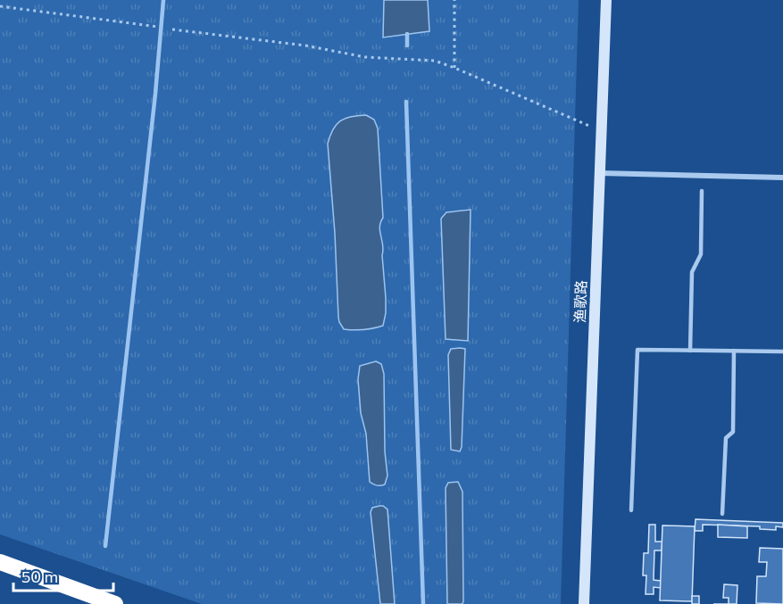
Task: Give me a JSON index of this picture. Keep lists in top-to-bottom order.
{
  "streets": {
    "street": ["渔歌路"]
  },
  "scale_bar": "50 m"
}
